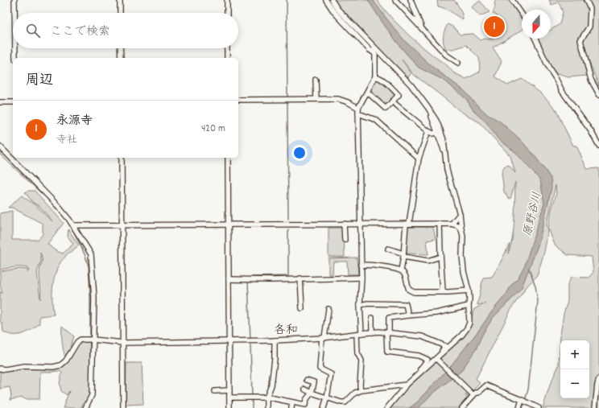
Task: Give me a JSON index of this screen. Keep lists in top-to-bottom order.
{
  "districts": ["各和"],
  "water": ["原野谷川"],
  "north": "bottom",
  "page": {
    "search": "ここで検索",
    "pins": "1",
    "heading": "周辺",
    "list": [
      {
        "mark": "1",
        "name": "永源寺",
        "note": "寺社",
        "value": "420 m"
      }
    ],
    "map_buttons": ["+", "−"]
  }
}
